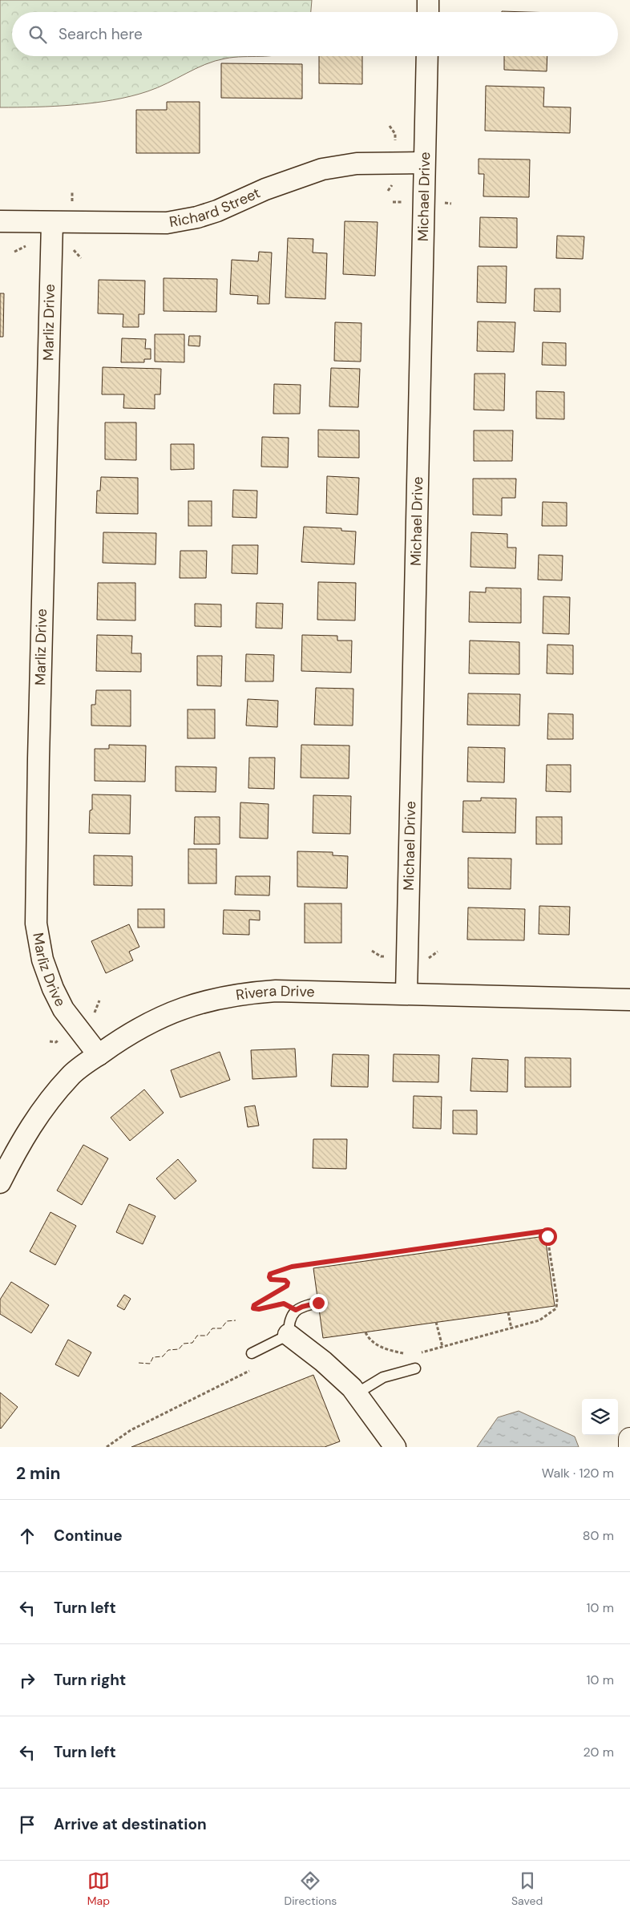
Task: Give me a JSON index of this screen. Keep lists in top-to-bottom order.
{
  "streets": {
    "street": [
      "Michael Drive",
      "Richard Street",
      "Marliz Drive",
      "Rivera Drive"
    ]
  },
  "crossings": [
    ["Michael Drive", "Richard Street"],
    ["Michael Drive", "Rivera Drive"],
    ["Richard Street", "Marliz Drive"],
    ["Marliz Drive", "Rivera Drive"]
  ],
  "page": {
    "search": "Search here",
    "heading": ["2 min", "Walk · 120 m"],
    "list": [
      ["Continue", "80 m"],
      ["Turn left", "10 m"],
      ["Turn right", "10 m"],
      ["Turn left", "20 m"],
      "Arrive at destination"
    ],
    "nav": ["Map", "Directions", "Saved"]
  }
}
